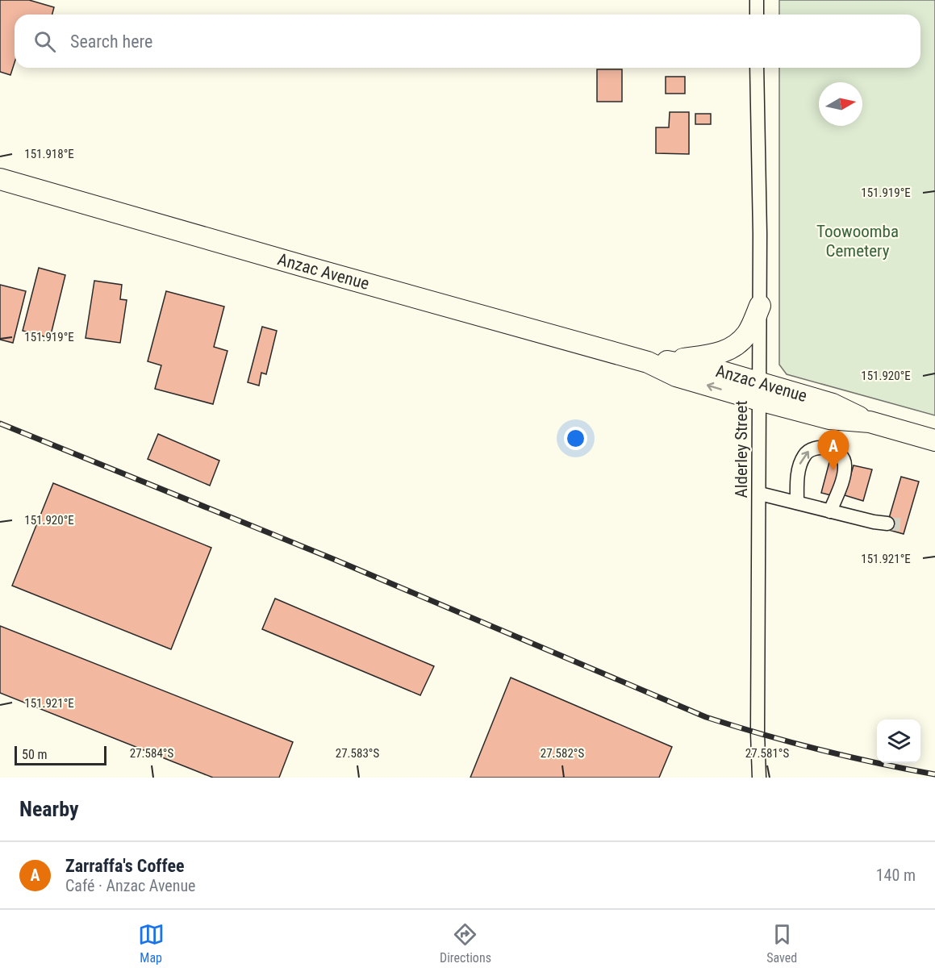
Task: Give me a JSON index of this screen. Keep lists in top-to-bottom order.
{
  "streets": {
    "highway": ["Anzac Avenue"],
    "street": ["Alderley Street"]
  },
  "crossings": [
    ["Anzac Avenue", "Alderley Street"]
  ],
  "parks": ["Toowoomba Cemetery"],
  "scale_bar": "50 m",
  "north": "right",
  "page": {
    "search": "Search here",
    "pins": "A",
    "scale": "50 m",
    "heading": "Nearby",
    "list": [
      {
        "mark": "A",
        "name": "Zarraffa's Coffee",
        "note": "Café · Anzac Avenue",
        "value": "140 m"
      }
    ],
    "nav": ["Map", "Directions", "Saved"]
  },
  "coordinates": [
    "151.918°E",
    "151.919°E",
    "151.920°E",
    "151.921°E",
    "27.584°S",
    "27.583°S",
    "27.582°S",
    "27.581°S"
  ]
}
